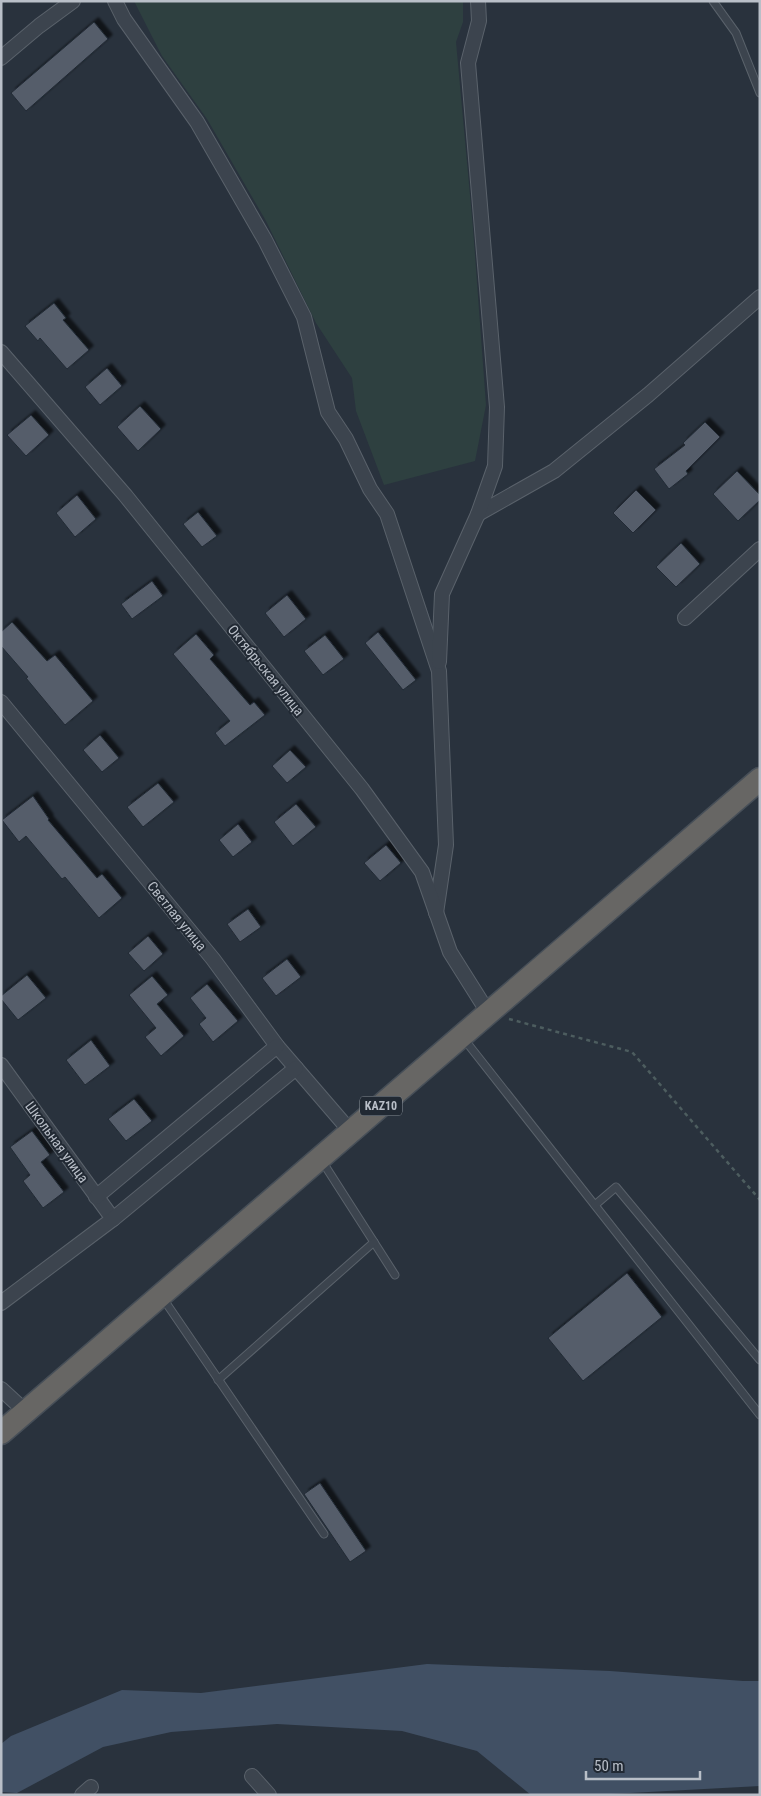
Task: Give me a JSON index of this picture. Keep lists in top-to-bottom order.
{
  "streets": {
    "highway": ["KAZ10"],
    "street": ["Октябрьская улица", "Светлая улица", "Школьная улица"]
  },
  "crossings": [
    ["Октябрьская улица", "KAZ10"],
    ["Светлая улица", "KAZ10"]
  ],
  "scale_bar": "50 m"
}
